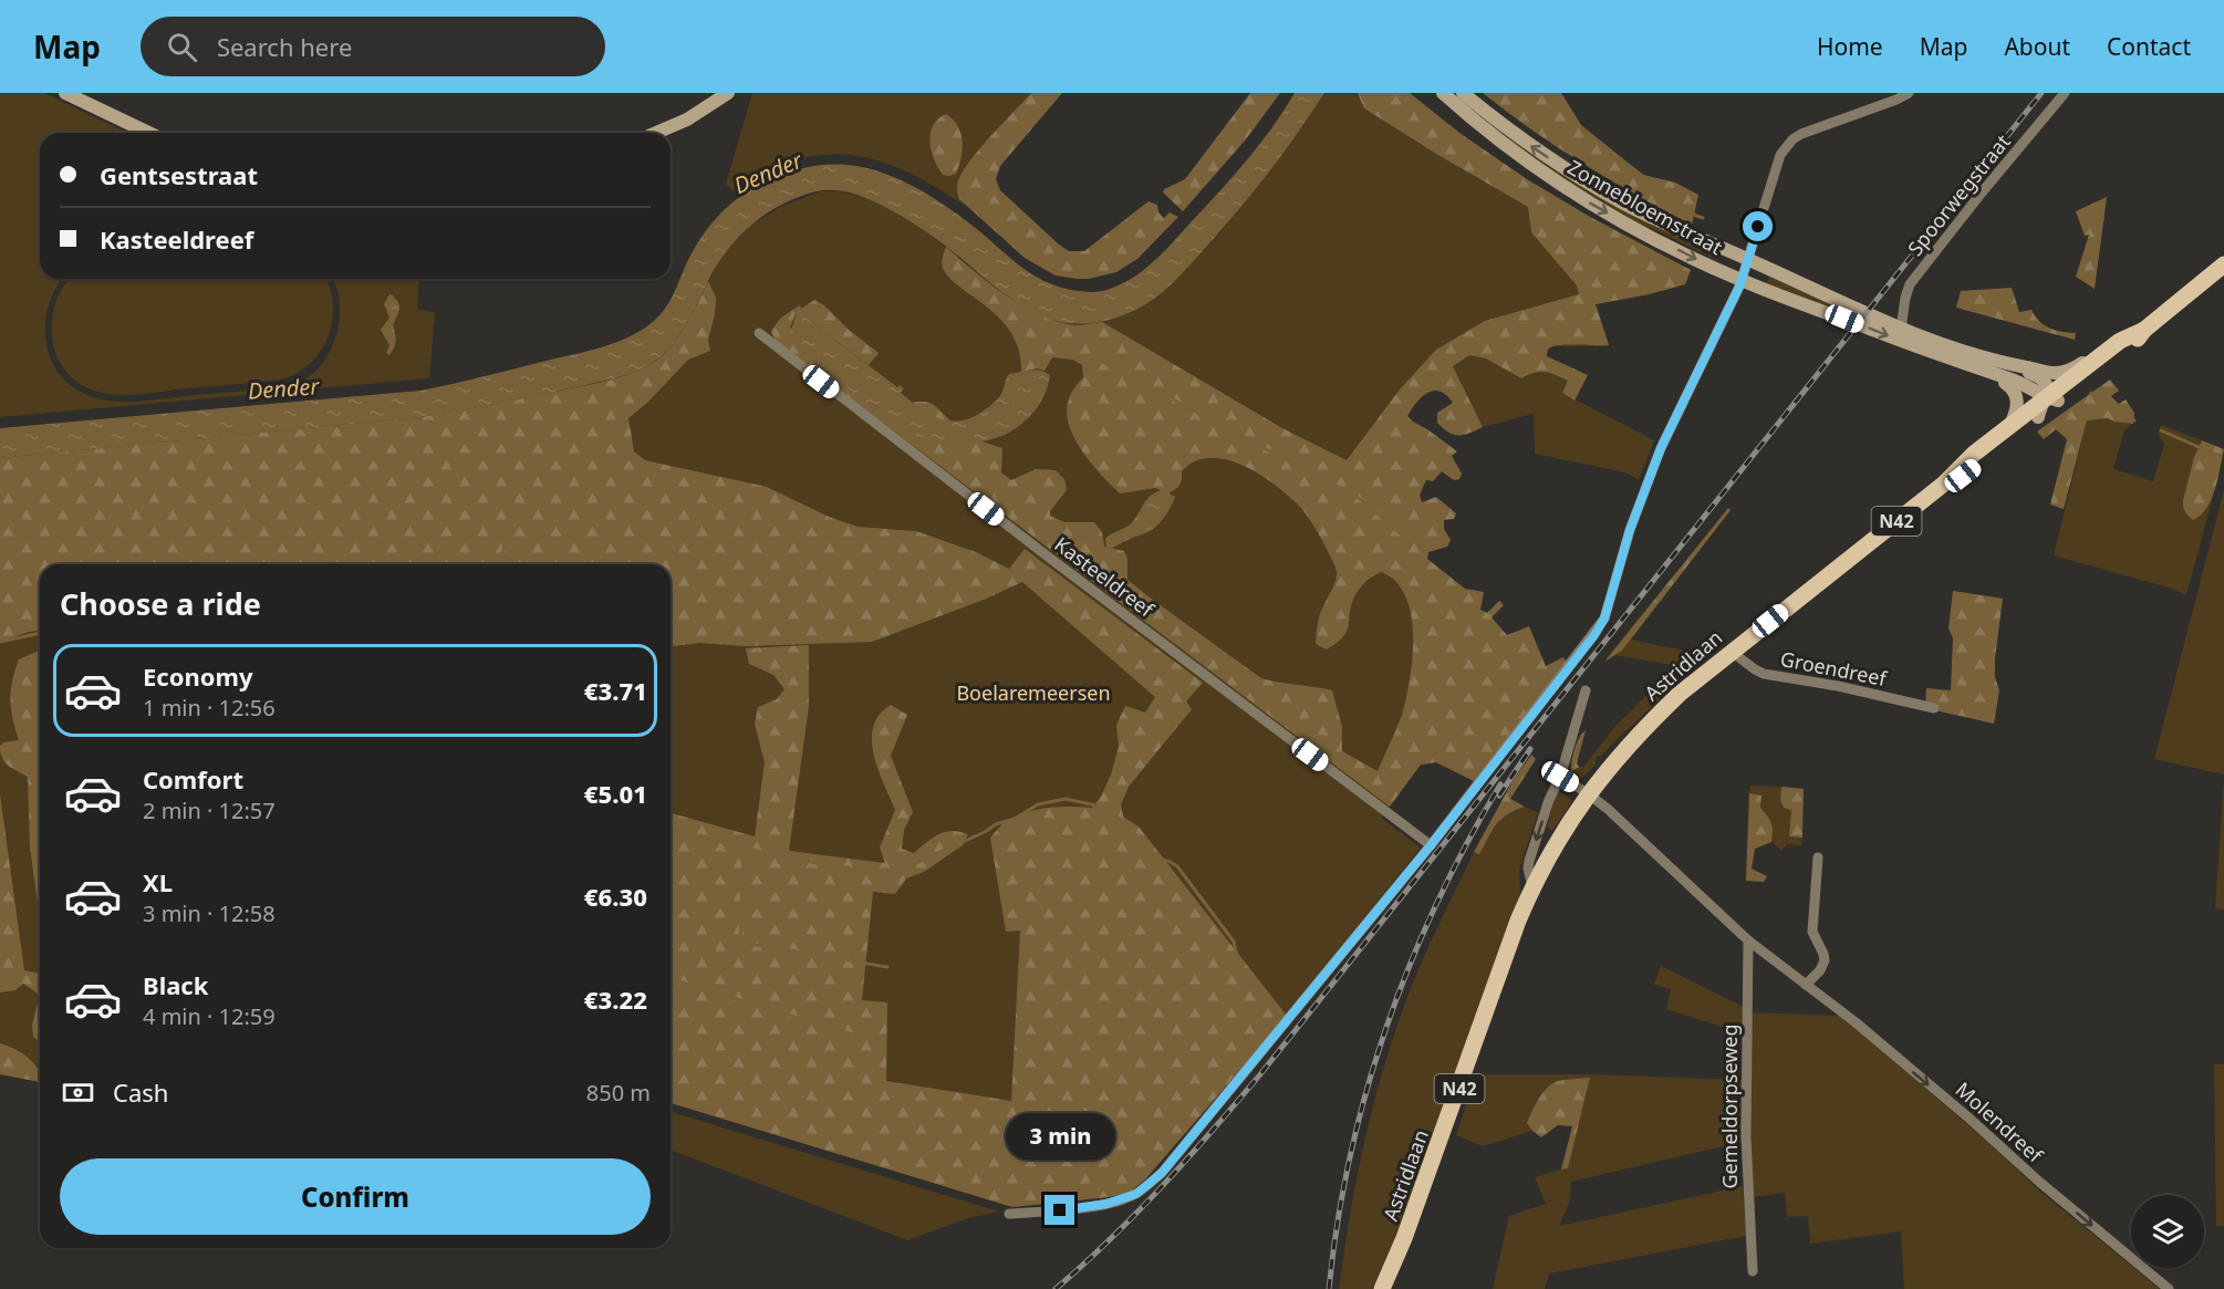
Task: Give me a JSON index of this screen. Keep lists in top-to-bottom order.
{
  "streets": {
    "main road": ["Zonnebloemstraat", "N42", "Astridlaan"],
    "street": [
      "Spoorwegstraat",
      "Kasteeldreef",
      "Groendreef",
      "Gemeldorpseweg",
      "Molendreef"
    ]
  },
  "crossings": [
    ["Spoorwegstraat", "Zonnebloemstraat"],
    ["Zonnebloemstraat", "Astridlaan"],
    ["Astridlaan", "Groendreef"],
    ["Astridlaan", "Molendreef"],
    ["Gemeldorpseweg", "Molendreef"]
  ],
  "one_way": ["Molendreef"],
  "water": ["Dender"],
  "parks": ["Boelaremeersen"],
  "page": {
    "header": "Map",
    "search": "Search here",
    "nav": [
      "Home",
      "Map",
      "About",
      "Contact"
    ],
    "banner": ["Gentsestraat", "Kasteeldreef"],
    "heading": "Choose a ride",
    "list": [
      {
        "name": "Economy",
        "note": "1 min · 12:56",
        "value": "€3.71"
      },
      {
        "name": "Comfort",
        "note": "2 min · 12:57",
        "value": "€5.01"
      },
      {
        "name": "XL",
        "note": "3 min · 12:58",
        "value": "€6.30"
      },
      {
        "name": "Black",
        "note": "4 min · 12:59",
        "value": "€3.22"
      }
    ],
    "pay": ["Cash", "850 m"],
    "bubble": "3 min",
    "buttons": "Confirm"
  }
}
